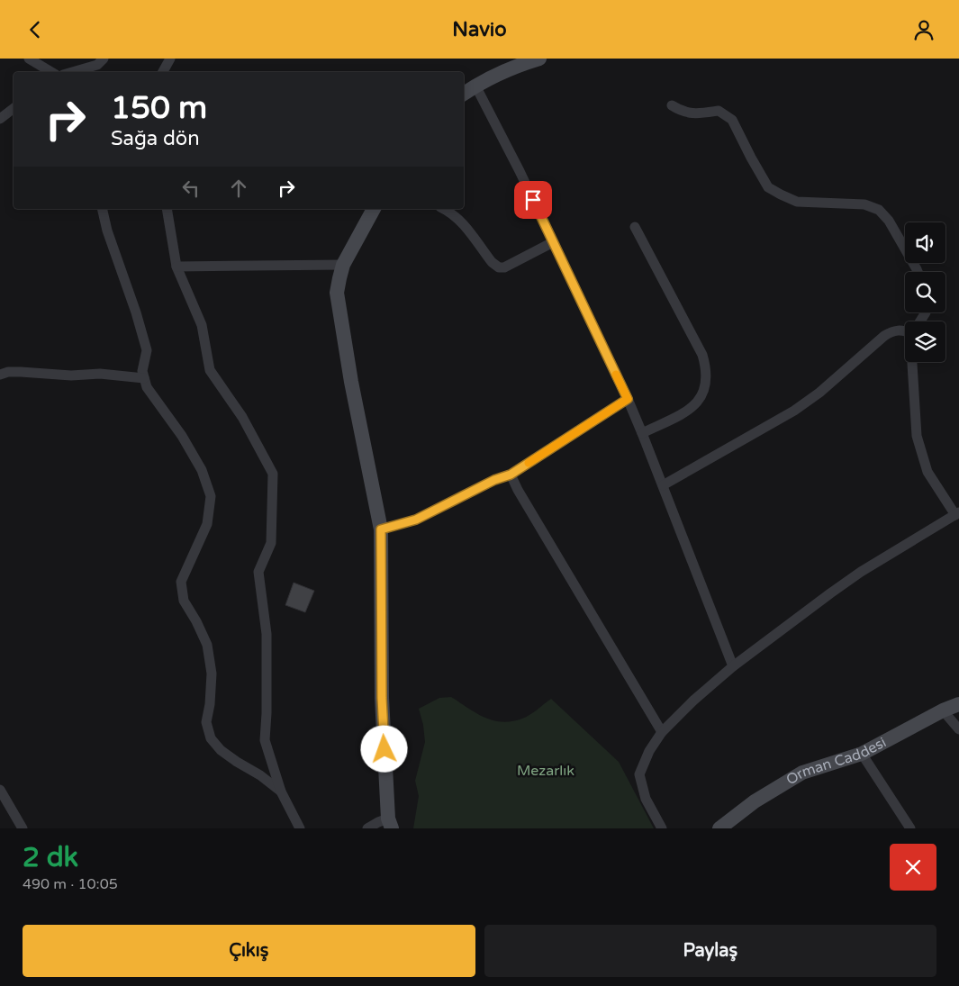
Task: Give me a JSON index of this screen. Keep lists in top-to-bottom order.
{
  "streets": {
    "street": ["Orman Caddesi"]
  },
  "parks": ["Mezarlık"],
  "page": {
    "header": "Navio",
    "turn": ["150 m", "Sağa dön"],
    "heading": ["2 dk", "490 m · 10:05"],
    "buttons": ["Çıkış", "Paylaş"]
  }
}
